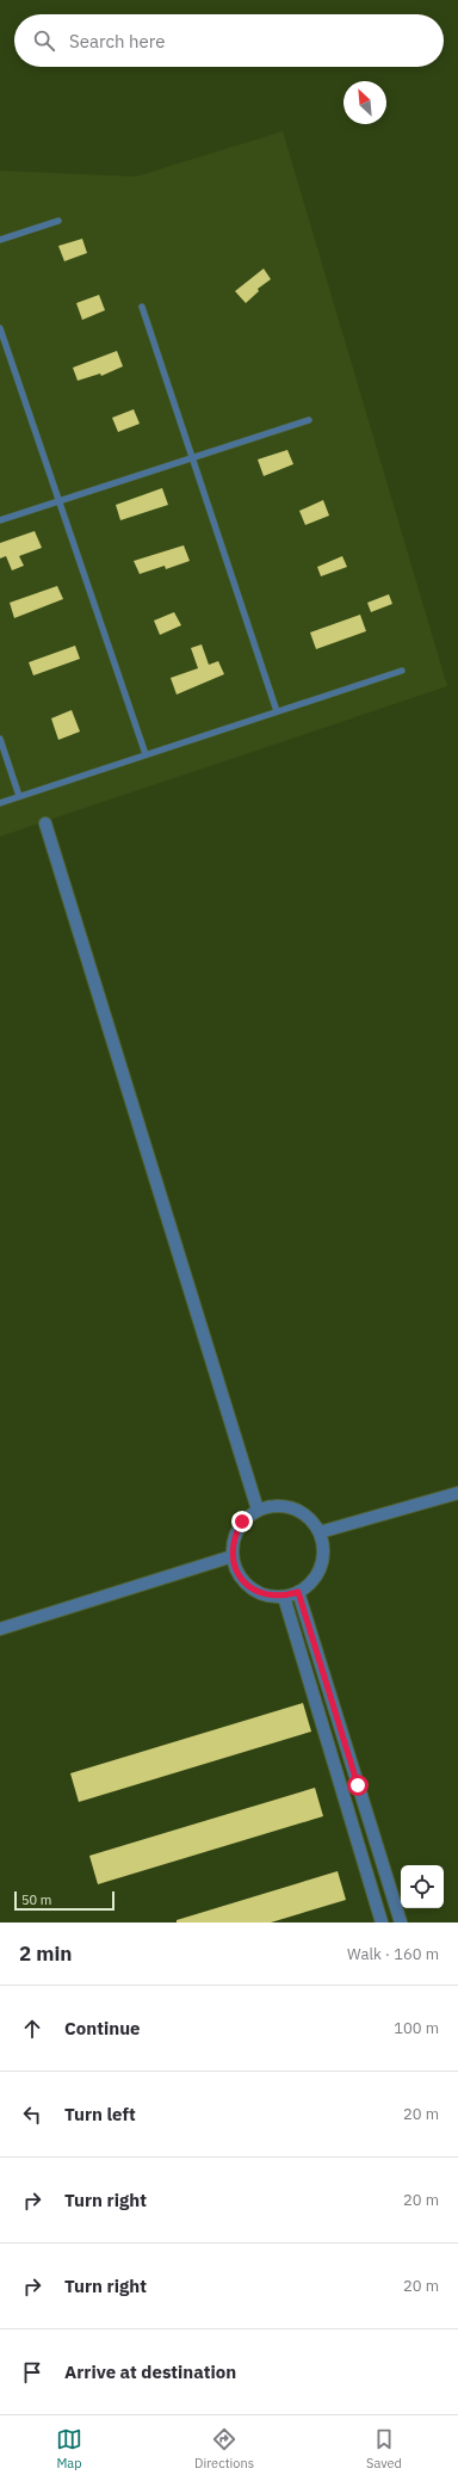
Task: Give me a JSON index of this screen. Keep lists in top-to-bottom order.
{
  "scale_bar": "50 m",
  "north": "top left",
  "page": {
    "search": "Search here",
    "scale": "50 m",
    "heading": ["2 min", "Walk · 160 m"],
    "list": [
      ["Continue", "100 m"],
      ["Turn left", "20 m"],
      ["Turn right", "20 m"],
      ["Turn right", "20 m"],
      "Arrive at destination"
    ],
    "nav": ["Map", "Directions", "Saved"]
  }
}
